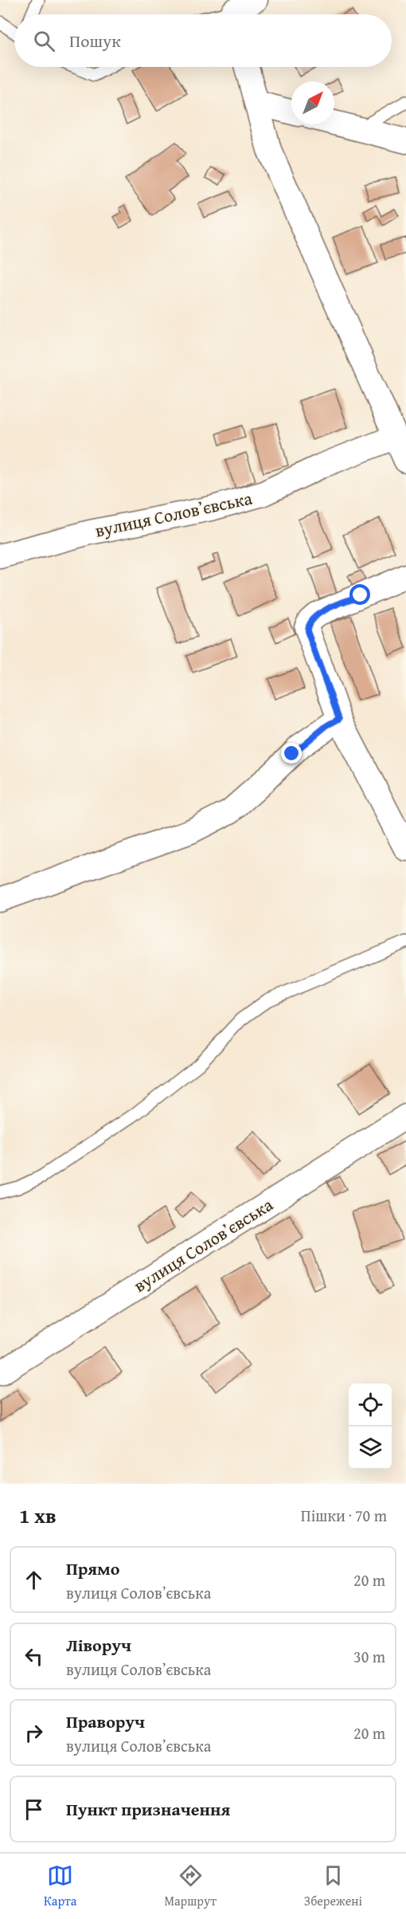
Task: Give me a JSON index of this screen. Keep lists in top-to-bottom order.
{
  "streets": {
    "street": ["вулиця Соловʼєвська"]
  },
  "north": "top right",
  "page": {
    "search": "Пошук",
    "heading": ["1 хв", "Пішки · 70 m"],
    "list": [
      ["Прямо", "вулиця Соловʼєвська", "20 m"],
      ["Ліворуч", "вулиця Соловʼєвська", "30 m"],
      ["Праворуч", "вулиця Соловʼєвська", "20 m"],
      "Пункт призначення"
    ],
    "nav": ["Карта", "Маршрут", "Збережені"]
  }
}
